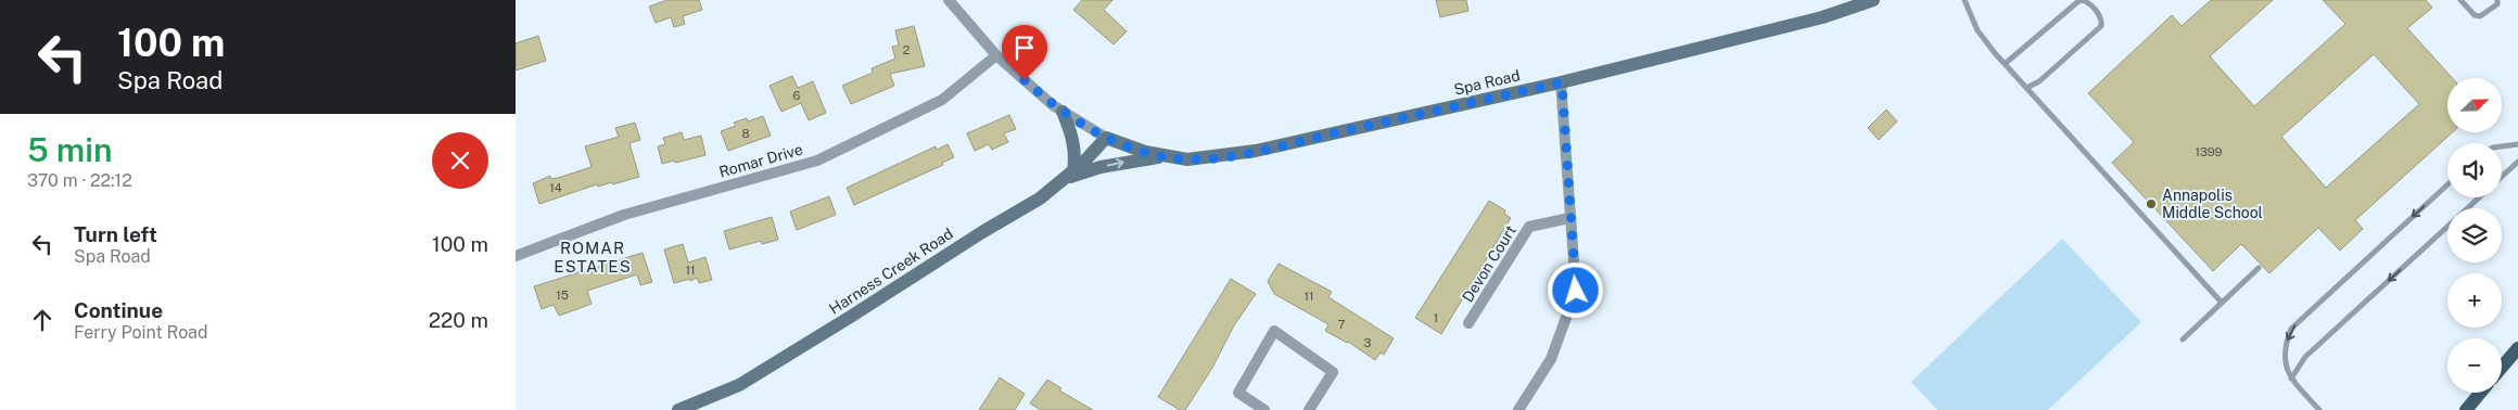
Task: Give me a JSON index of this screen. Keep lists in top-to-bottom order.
{
  "streets": {
    "street": [
      "Spa Road",
      "Romar Drive",
      "Devon Court",
      "Harness Creek Road"
    ]
  },
  "crossings": [
    ["Spa Road", "Harness Creek Road"]
  ],
  "districts": ["ROMAR ESTATES"],
  "places": ["Annapolis Middle School"],
  "house_numbers": [
    "2",
    "6",
    "8",
    "1399",
    "14",
    "11",
    "15",
    "11",
    "1",
    "7",
    "3"
  ],
  "north": "top right",
  "page": {
    "turn": ["100 m", "Spa Road"],
    "map_buttons": ["+", "−"],
    "heading": ["5 min", "370 m · 22:12"],
    "list": [
      {
        "name": "Turn left",
        "note": "Spa Road",
        "value": "100 m"
      },
      {
        "name": "Continue",
        "note": "Ferry Point Road",
        "value": "220 m"
      }
    ]
  }
}
